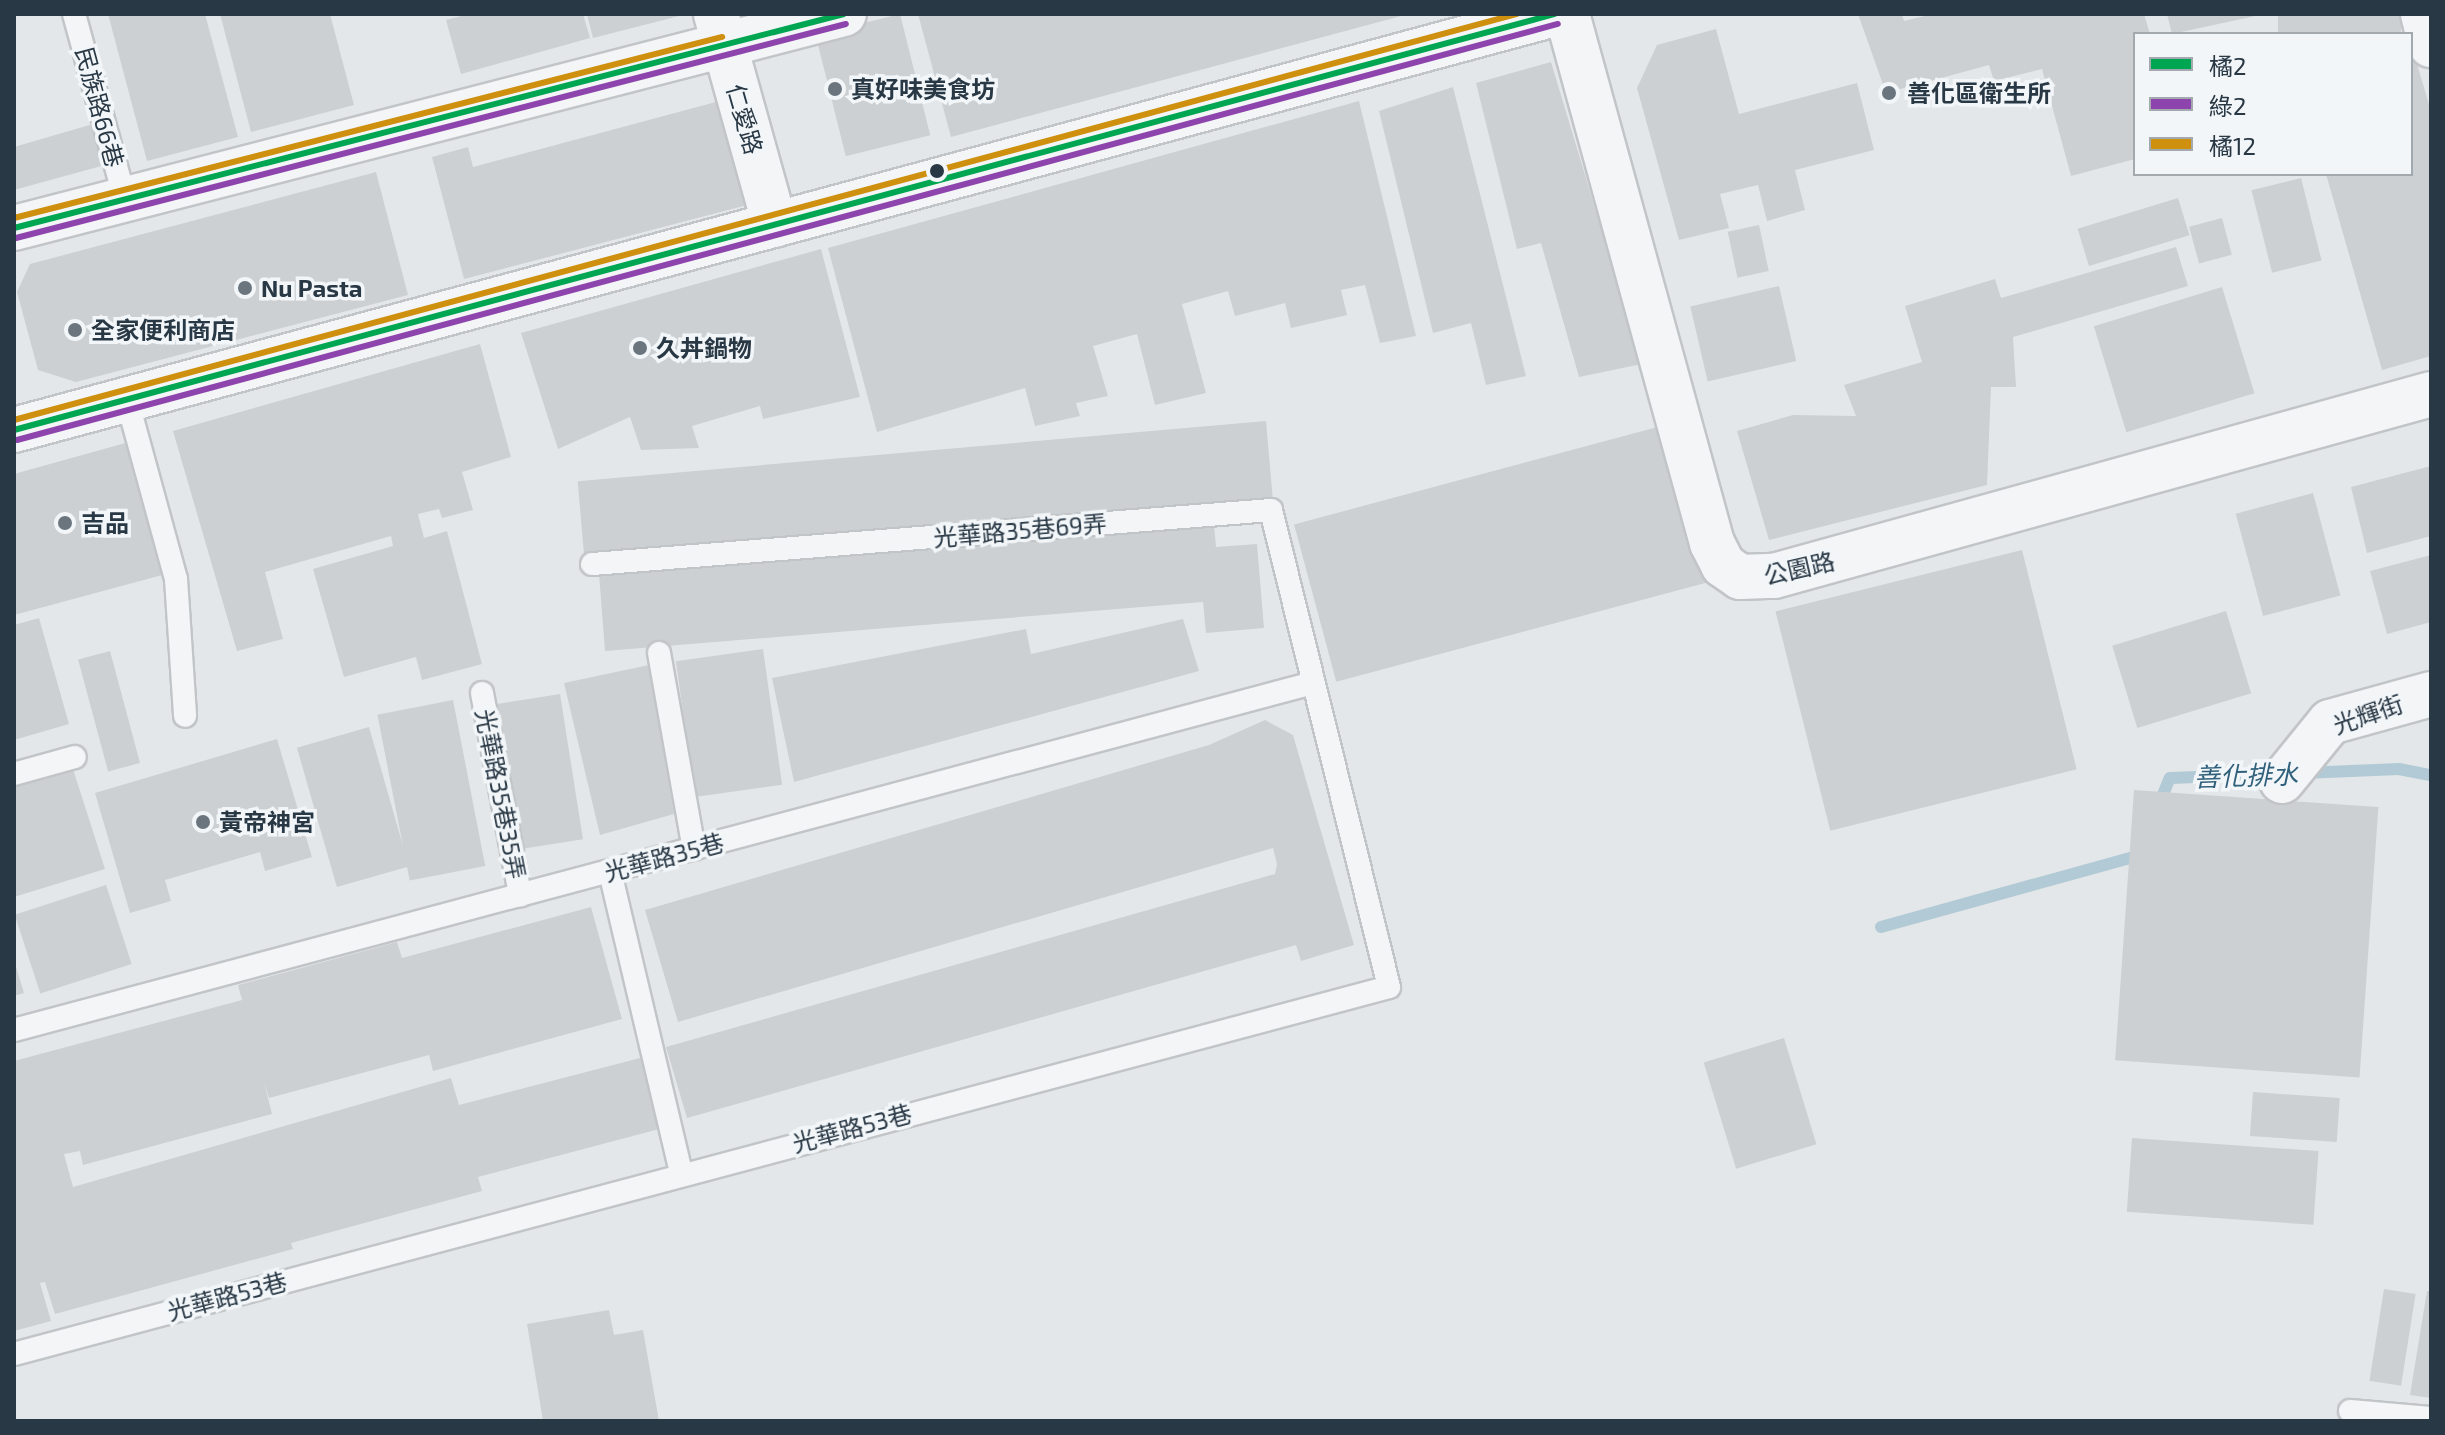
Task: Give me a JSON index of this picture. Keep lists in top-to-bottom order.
{
  "streets": {
    "street": ["仁愛路", "公園路", "光輝街"],
    "lane": [
      "民族路66巷",
      "光華路35巷69弄",
      "光華路35巷35弄",
      "光華路35巷",
      "光華路53巷"
    ]
  },
  "crossings": [
    ["光華路35巷69弄", "光華路35巷"],
    ["光華路35巷69弄", "光華路53巷"],
    ["光華路35巷35弄", "光華路35巷"],
    ["光華路35巷", "光華路53巷"]
  ],
  "water": ["善化排水"],
  "places": [
    "真好味美食坊",
    "善化區衛生所",
    "Nu Pasta",
    "全家便利商店",
    "久丼鍋物",
    "吉品",
    "黃帝神宮"
  ],
  "lines": ["transit line 橘2", "transit line 橘12", "transit line 綠2"],
  "legend": ["橘2", "綠2", "橘12"]
}
